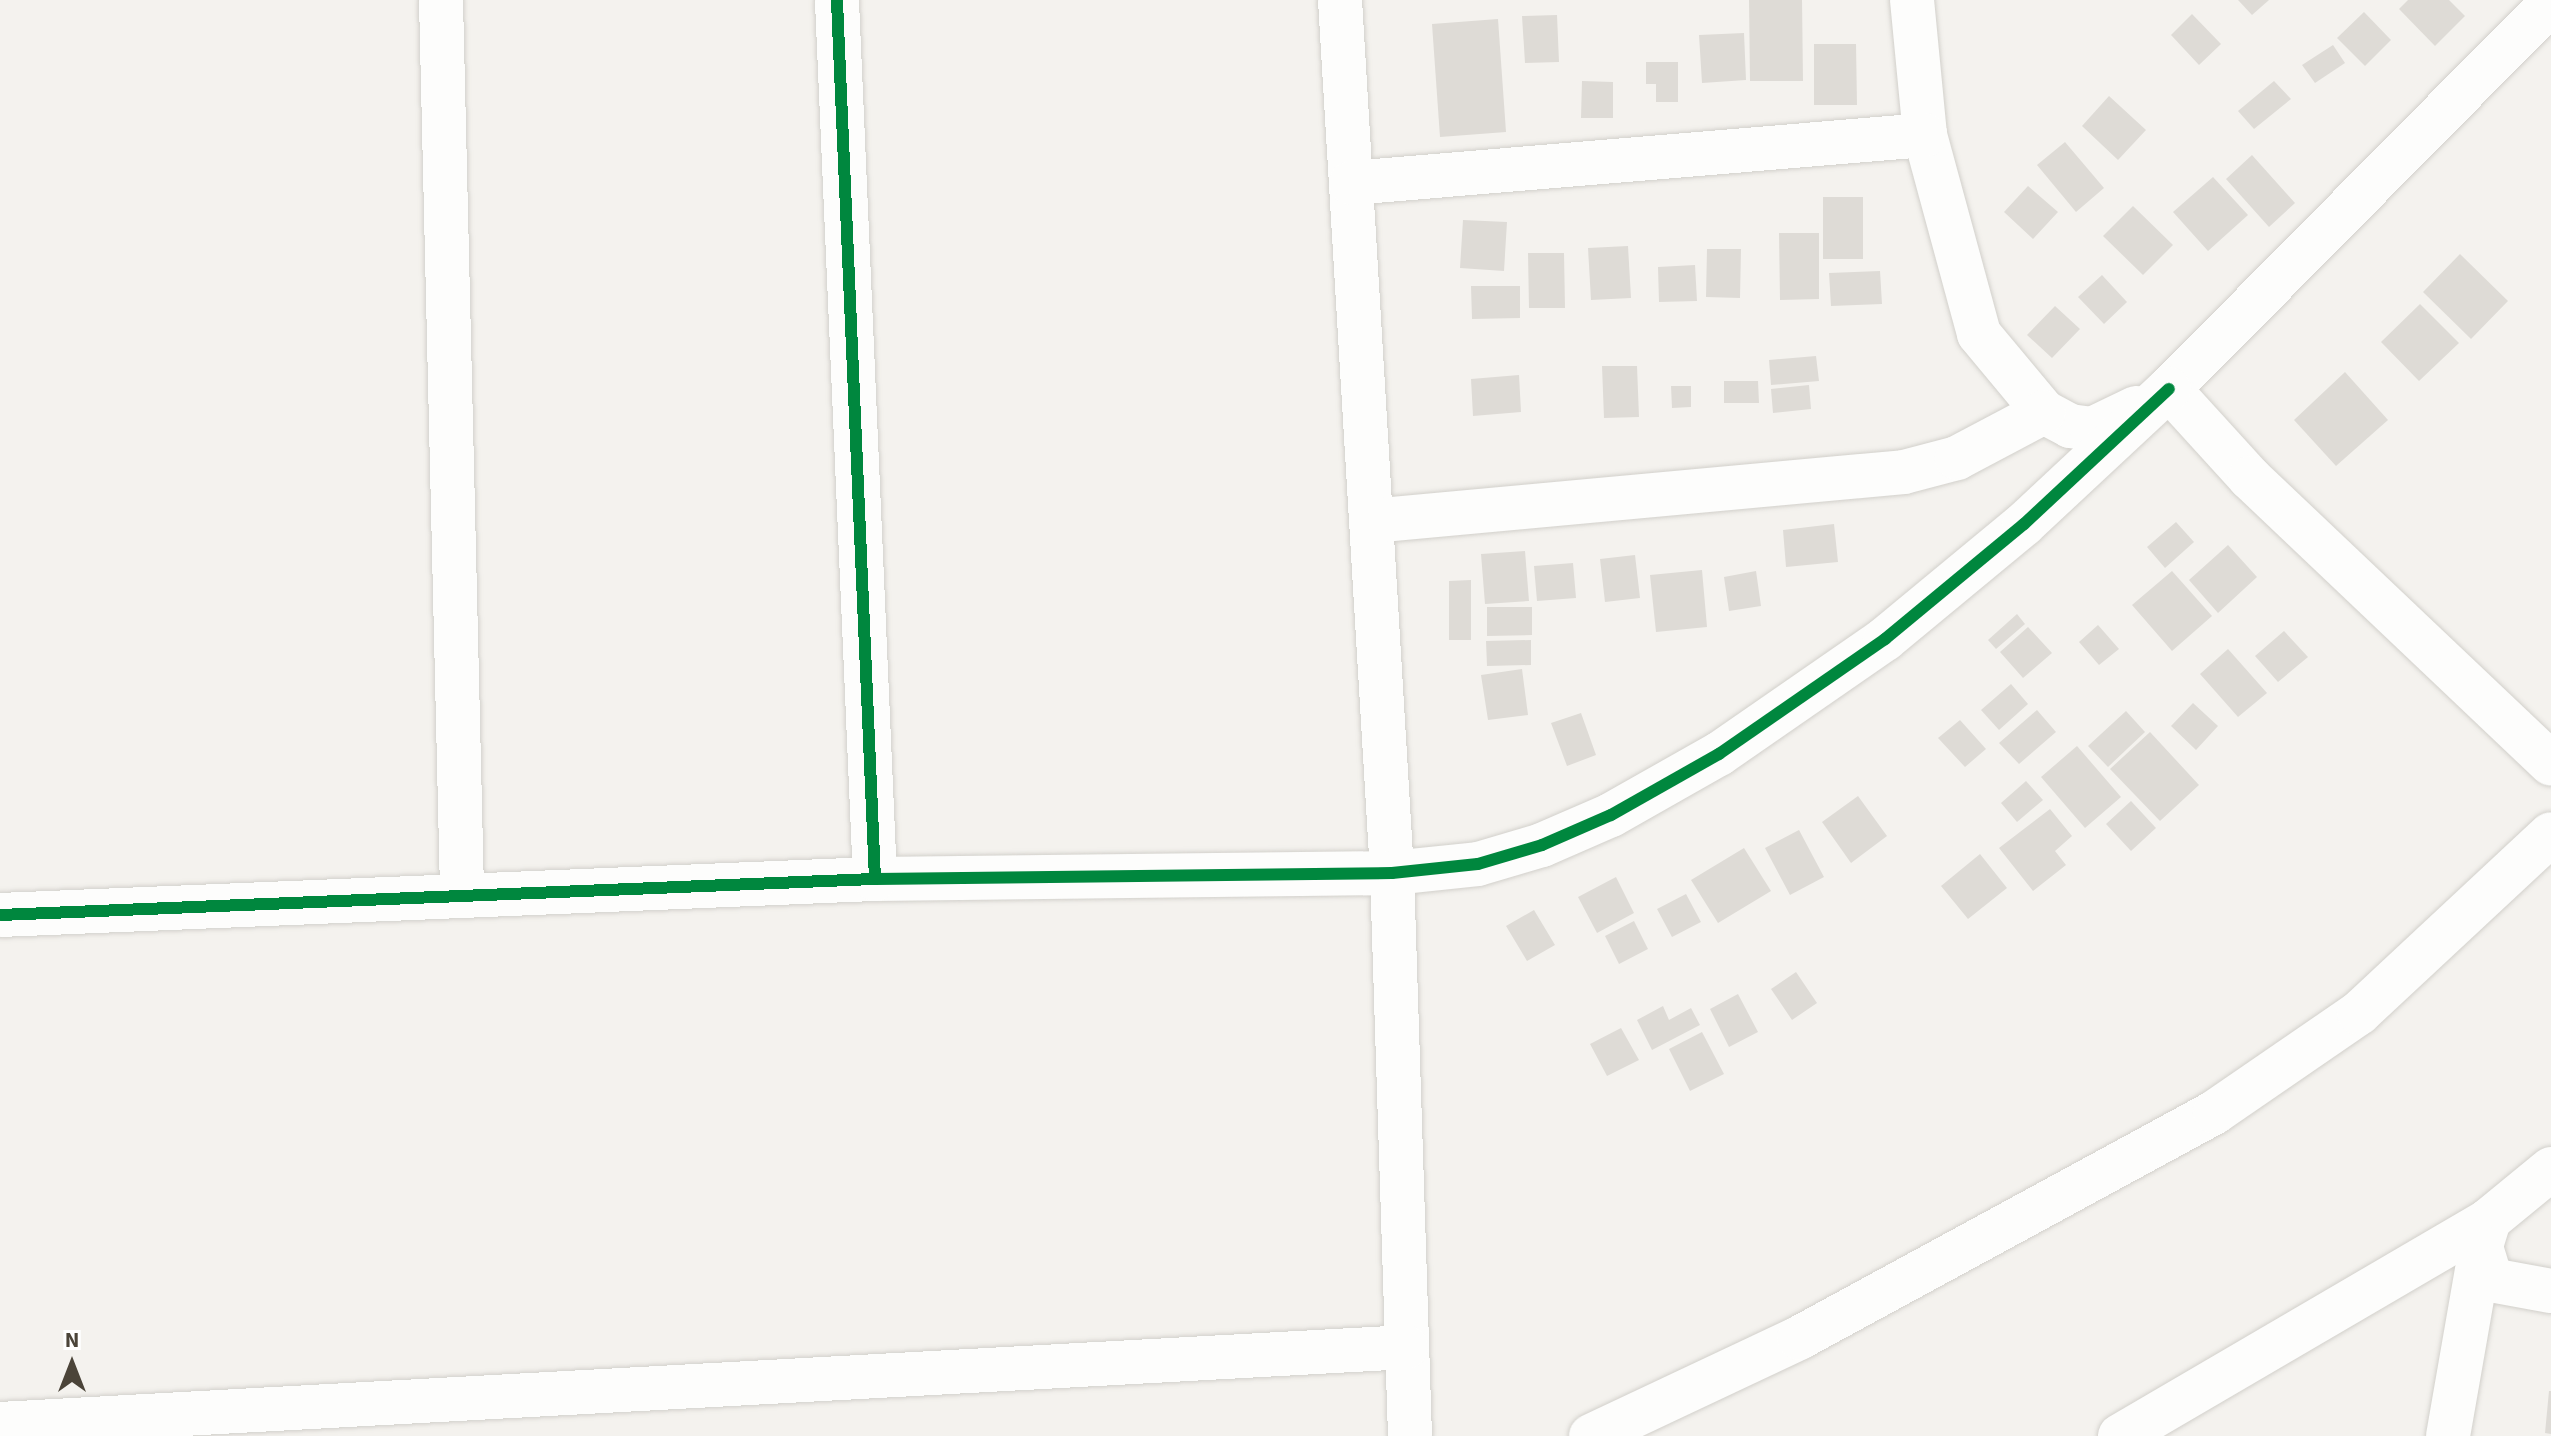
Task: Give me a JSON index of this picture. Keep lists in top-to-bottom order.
{
  "north": "top"
}
